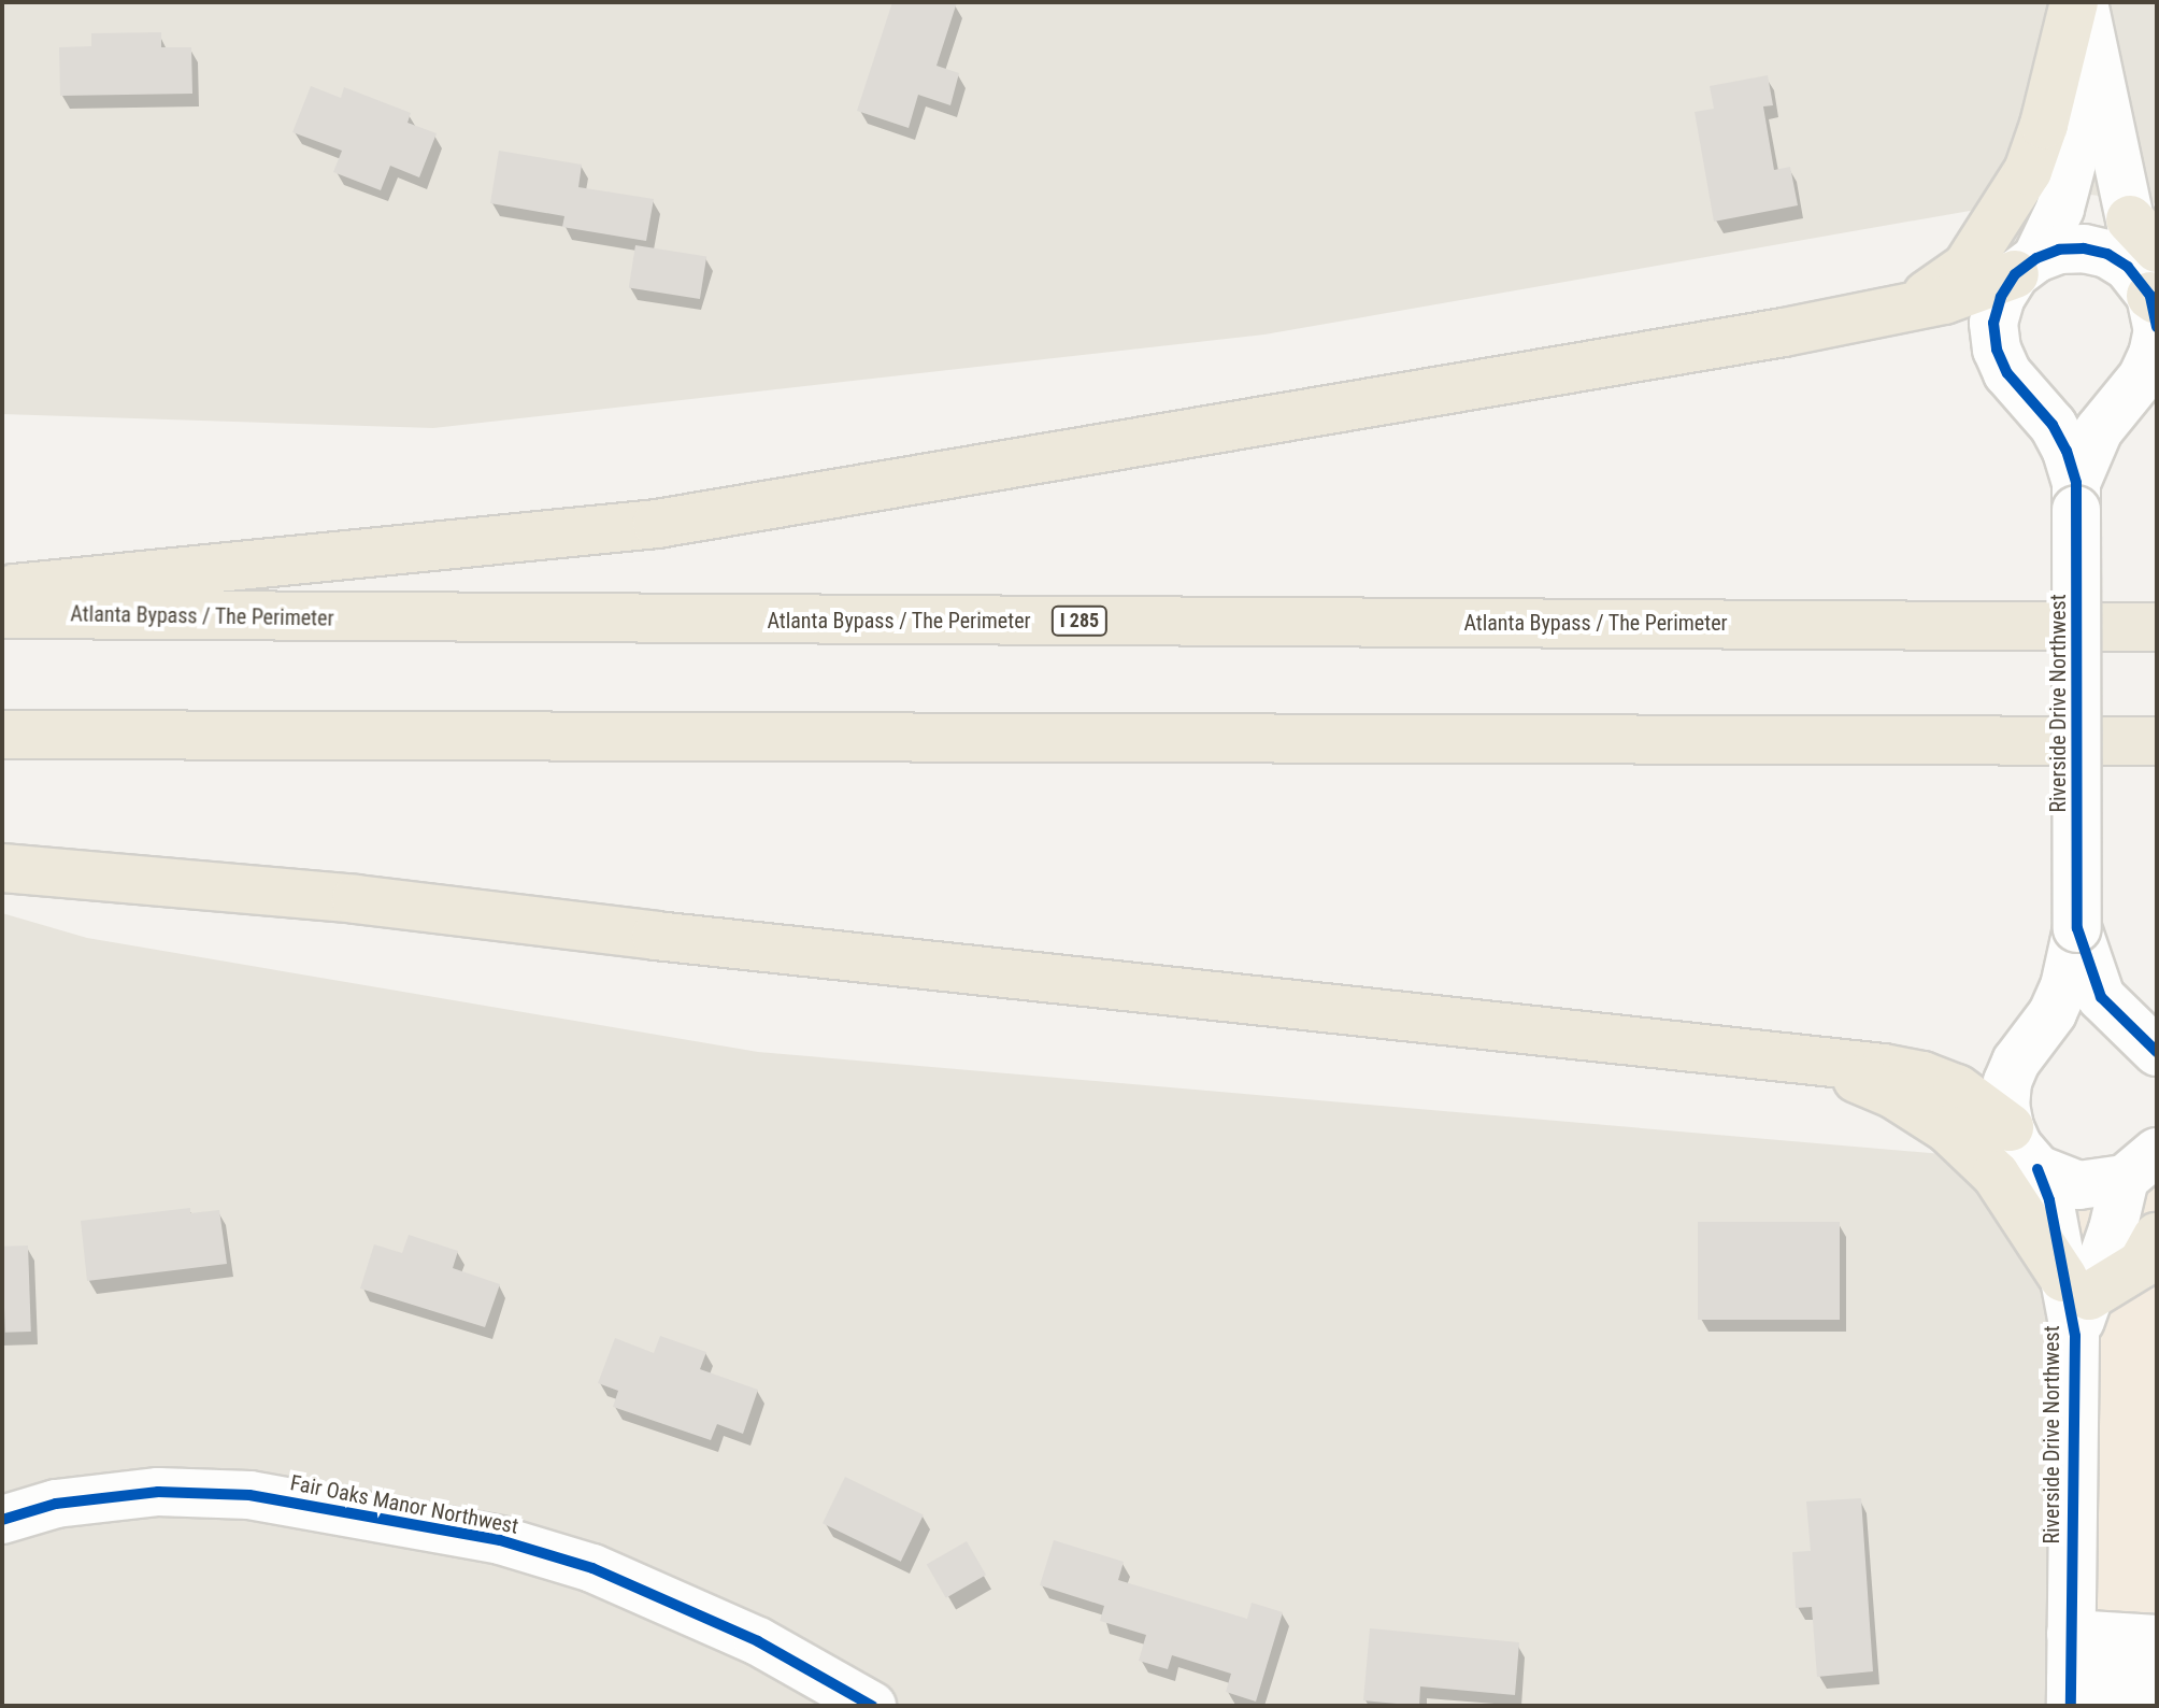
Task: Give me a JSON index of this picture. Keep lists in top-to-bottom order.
{
  "streets": {
    "highway": ["Atlanta Bypass / The Perimeter", "I 285"],
    "street": ["Riverside Drive Northwest", "Fair Oaks Manor Northwest"]
  }
}
